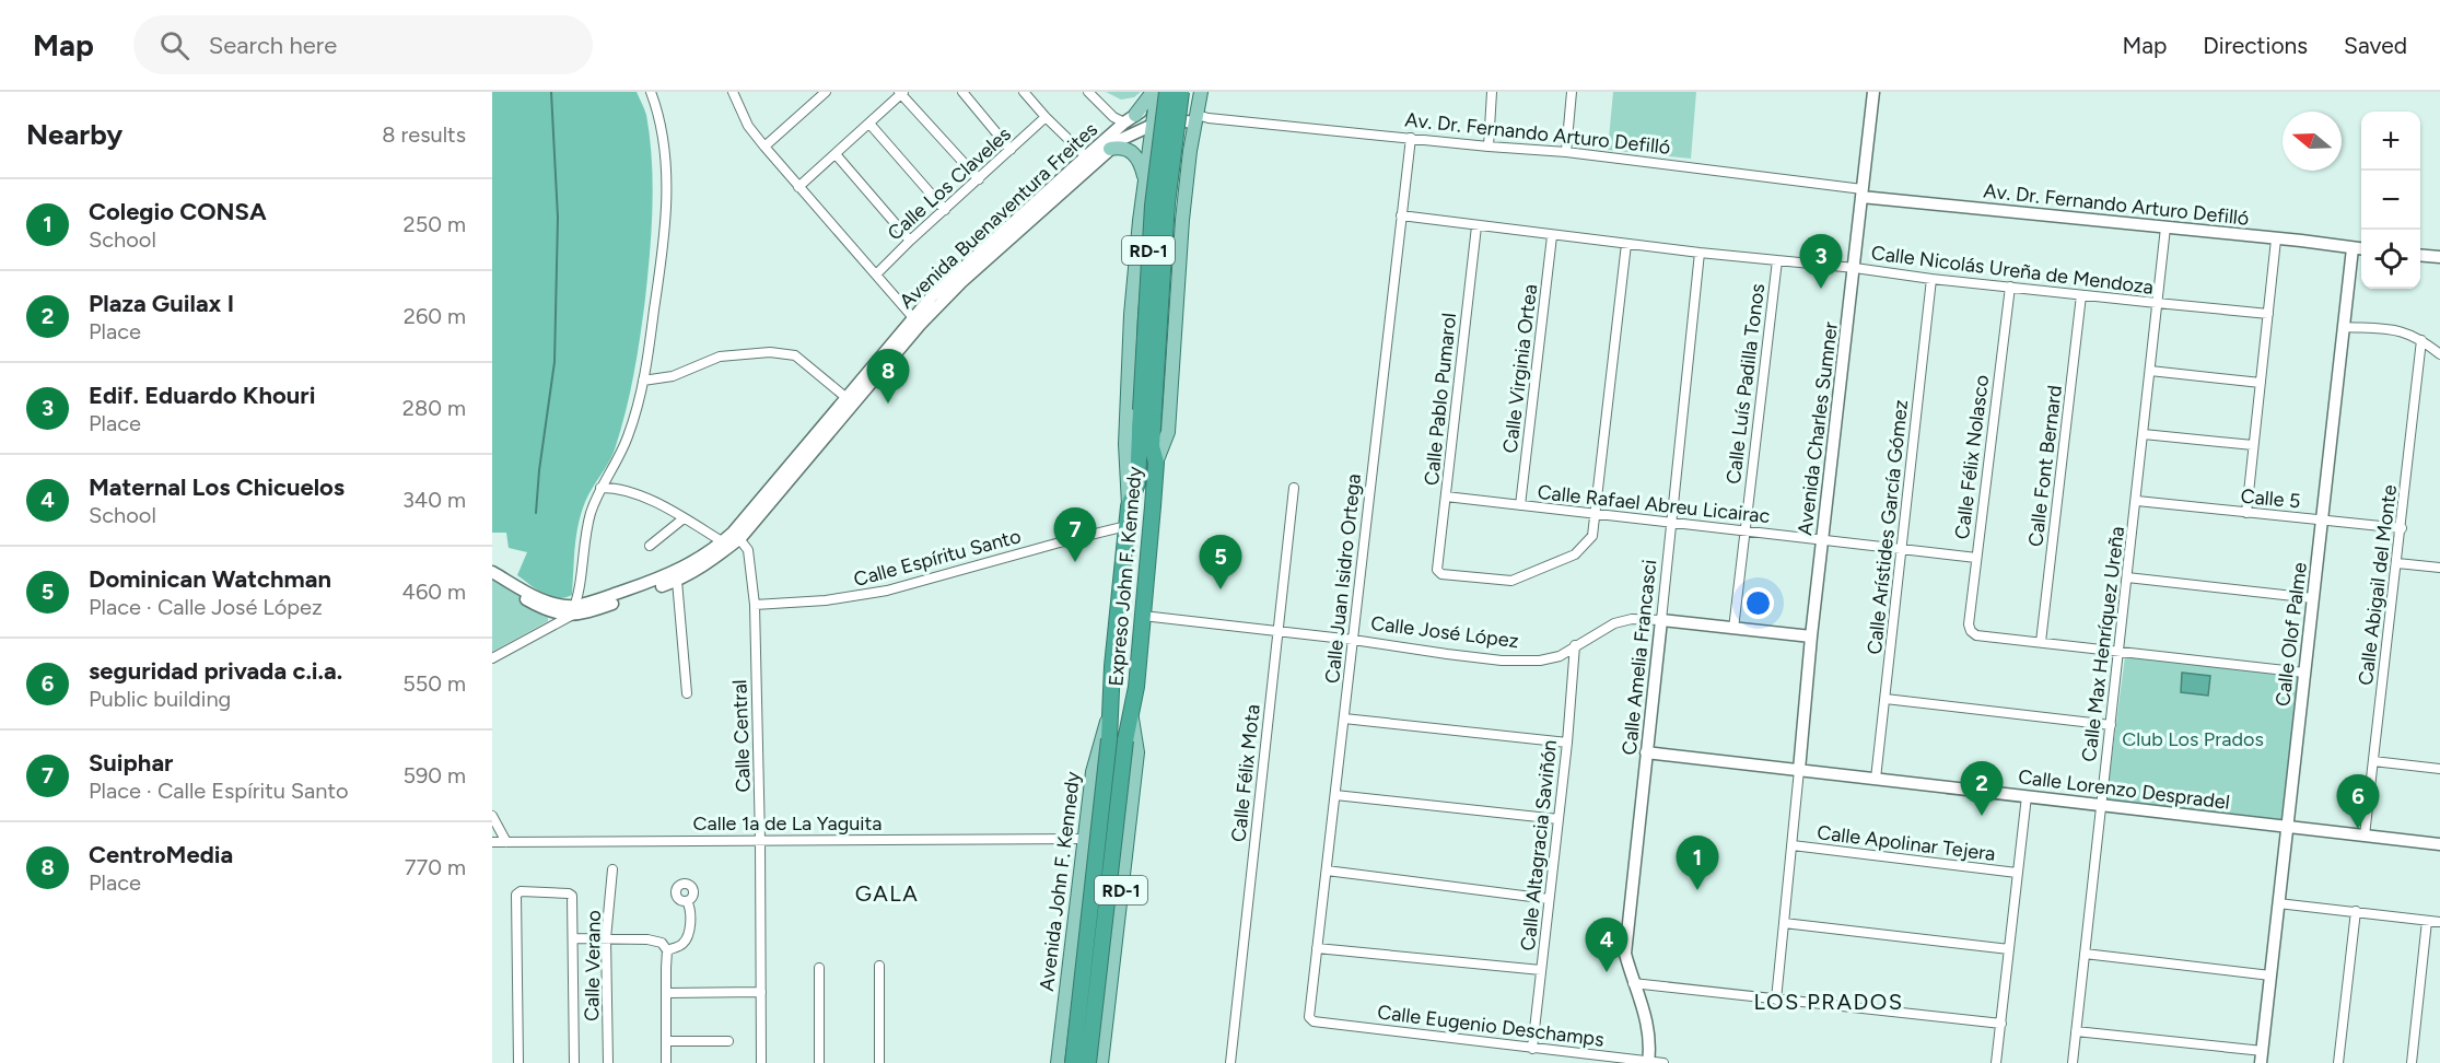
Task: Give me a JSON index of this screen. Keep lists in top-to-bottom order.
{
  "streets": {
    "highway": ["RD-1", "Expreso John F. Kennedy"],
    "main road": ["Avenida John F. Kennedy"],
    "street": [
      "Av. Dr. Fernando Arturo Defilló",
      "Calle Los Claveles",
      "Avenida Buenaventura Freites",
      "Calle Nicolás Ureña de Mendoza",
      "Calle Virginia Ortea",
      "Calle Luís Padilla Tonos",
      "Calle Pablo Pumarol",
      "Avenida Charles Sumner",
      "Calle Félix Nolasco",
      "Calle Font Bernard",
      "Calle 5",
      "Calle Rafael Abreu Licairac",
      "Calle Arístides García Gómez",
      "Calle Espíritu Santo",
      "Calle Juan Isidro Ortega",
      "Calle Abigail del Monte",
      "Calle José López",
      "Calle Olof Palme",
      "Calle Max Henríquez Ureña",
      "Calle Amelia Francasci",
      "Calle Central",
      "Calle Félix Mota",
      "Calle Lorenzo Despradel",
      "Calle 1a de La Yaguita",
      "Calle Apolinar Tejera",
      "Calle Altagracia Saviñón",
      "Calle Verano",
      "Calle Eugenio Deschamps"
    ]
  },
  "crossings": [
    ["Av. Dr. Fernando Arturo Defilló", "Avenida Buenaventura Freites"],
    ["Av. Dr. Fernando Arturo Defilló", "RD-1"],
    ["Av. Dr. Fernando Arturo Defilló", "Avenida Charles Sumner"],
    ["Av. Dr. Fernando Arturo Defilló", "Calle Juan Isidro Ortega"],
    ["Av. Dr. Fernando Arturo Defilló", "Calle Olof Palme"],
    ["Av. Dr. Fernando Arturo Defilló", "Calle Max Henríquez Ureña"],
    ["Avenida Buenaventura Freites", "RD-1"],
    ["Avenida Buenaventura Freites", "Calle Central"],
    ["RD-1", "Expreso John F. Kennedy"],
    ["Calle Nicolás Ureña de Mendoza", "Calle Virginia Ortea"],
    ["Calle Nicolás Ureña de Mendoza", "Calle Luís Padilla Tonos"],
    ["Calle Nicolás Ureña de Mendoza", "Calle Pablo Pumarol"],
    ["Calle Nicolás Ureña de Mendoza", "Avenida Charles Sumner"],
    ["Calle Nicolás Ureña de Mendoza", "Calle Félix Nolasco"],
    ["Calle Nicolás Ureña de Mendoza", "Calle Font Bernard"],
    ["Calle Nicolás Ureña de Mendoza", "Calle Arístides García Gómez"],
    ["Calle Nicolás Ureña de Mendoza", "Calle Juan Isidro Ortega"],
    ["Calle Nicolás Ureña de Mendoza", "Calle Max Henríquez Ureña"],
    ["Calle Nicolás Ureña de Mendoza", "Calle Amelia Francasci"],
    ["Calle Virginia Ortea", "Calle Rafael Abreu Licairac"],
    ["Calle Luís Padilla Tonos", "Calle Rafael Abreu Licairac"],
    ["Calle Luís Padilla Tonos", "Calle José López"],
    ["Calle Pablo Pumarol", "Calle Rafael Abreu Licairac"],
    ["Avenida Charles Sumner", "Calle Rafael Abreu Licairac"],
    ["Avenida Charles Sumner", "Calle José López"],
    ["Avenida Charles Sumner", "Calle Lorenzo Despradel"],
    ["Calle Félix Nolasco", "Calle Font Bernard"],
    ["Calle Félix Nolasco", "Calle Rafael Abreu Licairac"],
    ["Calle 5", "Calle Abigail del Monte"],
    ["Calle 5", "Calle Olof Palme"],
    ["Calle 5", "Calle Max Henríquez Ureña"],
    ["Calle Rafael Abreu Licairac", "Calle Arístides García Gómez"],
    ["Calle Rafael Abreu Licairac", "Calle Amelia Francasci"],
    ["Calle Arístides García Gómez", "Calle Lorenzo Despradel"],
    ["Calle Espíritu Santo", "Expreso John F. Kennedy"],
    ["Calle Espíritu Santo", "Calle Central"],
    ["Expreso John F. Kennedy", "Calle José López"],
    ["Expreso John F. Kennedy", "Avenida John F. Kennedy"],
    ["Calle Juan Isidro Ortega", "Calle José López"],
    ["Calle Juan Isidro Ortega", "Calle Eugenio Deschamps"],
    ["Calle Abigail del Monte", "Calle Lorenzo Despradel"],
    ["Calle José López", "Calle Amelia Francasci"],
    ["Calle José López", "Calle Félix Mota"],
    ["Calle José López", "Calle Altagracia Saviñón"],
    ["Calle Olof Palme", "Calle Lorenzo Despradel"],
    ["Calle Max Henríquez Ureña", "Calle Lorenzo Despradel"],
    ["Calle Amelia Francasci", "Calle Lorenzo Despradel"],
    ["Calle Amelia Francasci", "Calle Eugenio Deschamps"],
    ["Calle Central", "Calle 1a de La Yaguita"],
    ["Calle 1a de La Yaguita", "Avenida John F. Kennedy"],
    ["Calle Altagracia Saviñón", "Calle Eugenio Deschamps"]
  ],
  "districts": ["GALA", "LOS PRADOS"],
  "parks": ["Club Los Prados"],
  "north": "left",
  "page": {
    "header": "Map",
    "search": "Search here",
    "nav": ["Map", "Directions", "Saved"],
    "heading": ["Nearby", "8 results"],
    "map_buttons": ["+", "−"],
    "list": [
      {
        "mark": "1",
        "name": "Colegio CONSA",
        "note": "School",
        "value": "250 m"
      },
      {
        "mark": "2",
        "name": "Plaza Guilax I",
        "note": "Place",
        "value": "260 m"
      },
      {
        "mark": "3",
        "name": "Edif. Eduardo Khouri",
        "note": "Place",
        "value": "280 m"
      },
      {
        "mark": "4",
        "name": "Maternal Los Chicuelos",
        "note": "School",
        "value": "340 m"
      },
      {
        "mark": "5",
        "name": "Dominican Watchman",
        "note": "Place · Calle José López",
        "value": "460 m"
      },
      {
        "mark": "6",
        "name": "seguridad privada c.i.a.",
        "note": "Public building",
        "value": "550 m"
      },
      {
        "mark": "7",
        "name": "Suiphar",
        "note": "Place · Calle Espíritu Santo",
        "value": "590 m"
      },
      {
        "mark": "8",
        "name": "CentroMedia",
        "note": "Place",
        "value": "770 m"
      }
    ],
    "pins": [
      "3",
      "8",
      "7",
      "5",
      "2",
      "6",
      "1",
      "4"
    ]
  }
}
